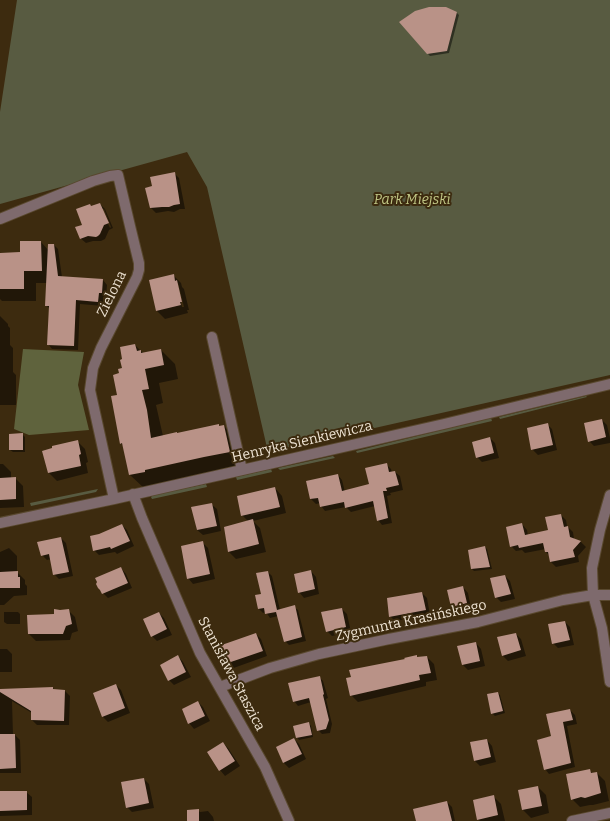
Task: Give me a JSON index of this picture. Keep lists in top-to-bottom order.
{
  "streets": {
    "street": [
      "Zielona",
      "Henryka Sienkiewicza",
      "Zygmunta Krasińskiego",
      "Stanisława Staszica"
    ]
  },
  "crossings": [
    ["Zielona", "Henryka Sienkiewicza"],
    ["Henryka Sienkiewicza", "Stanisława Staszica"],
    ["Zygmunta Krasińskiego", "Stanisława Staszica"]
  ],
  "parks": ["Park Miejski"]
}
